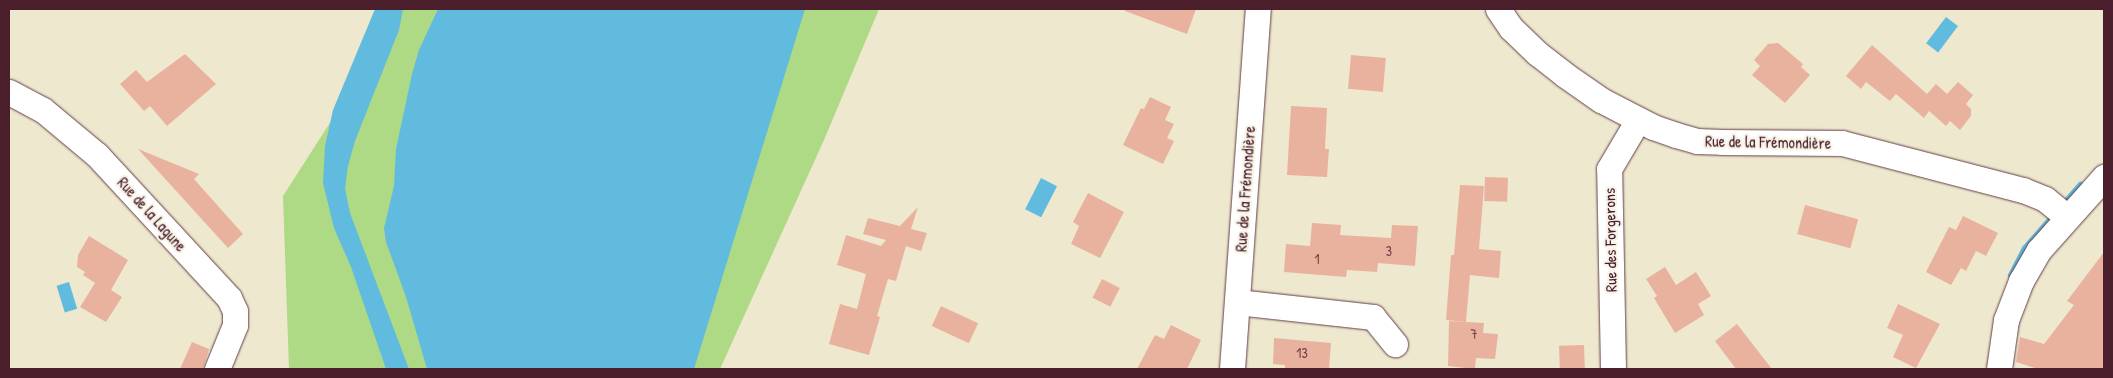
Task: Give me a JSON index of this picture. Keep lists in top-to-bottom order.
{
  "streets": {
    "street": ["Rue de la Frémondière", "Rue de la Lagune", "Rue des Forgerons"]
  },
  "crossings": [
    ["Rue de la Frémondière", "Rue des Forgerons"]
  ],
  "house_numbers": [
    "3",
    "1",
    "7",
    "13"
  ]
}
